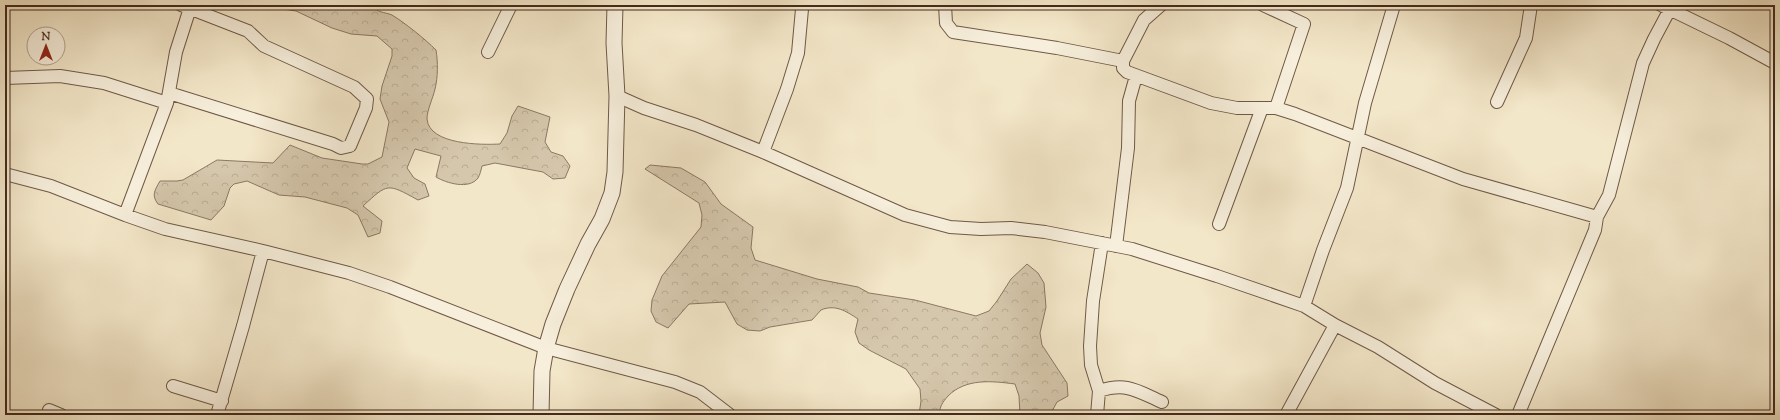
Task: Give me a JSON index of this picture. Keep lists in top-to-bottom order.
{
  "north": "top"
}
